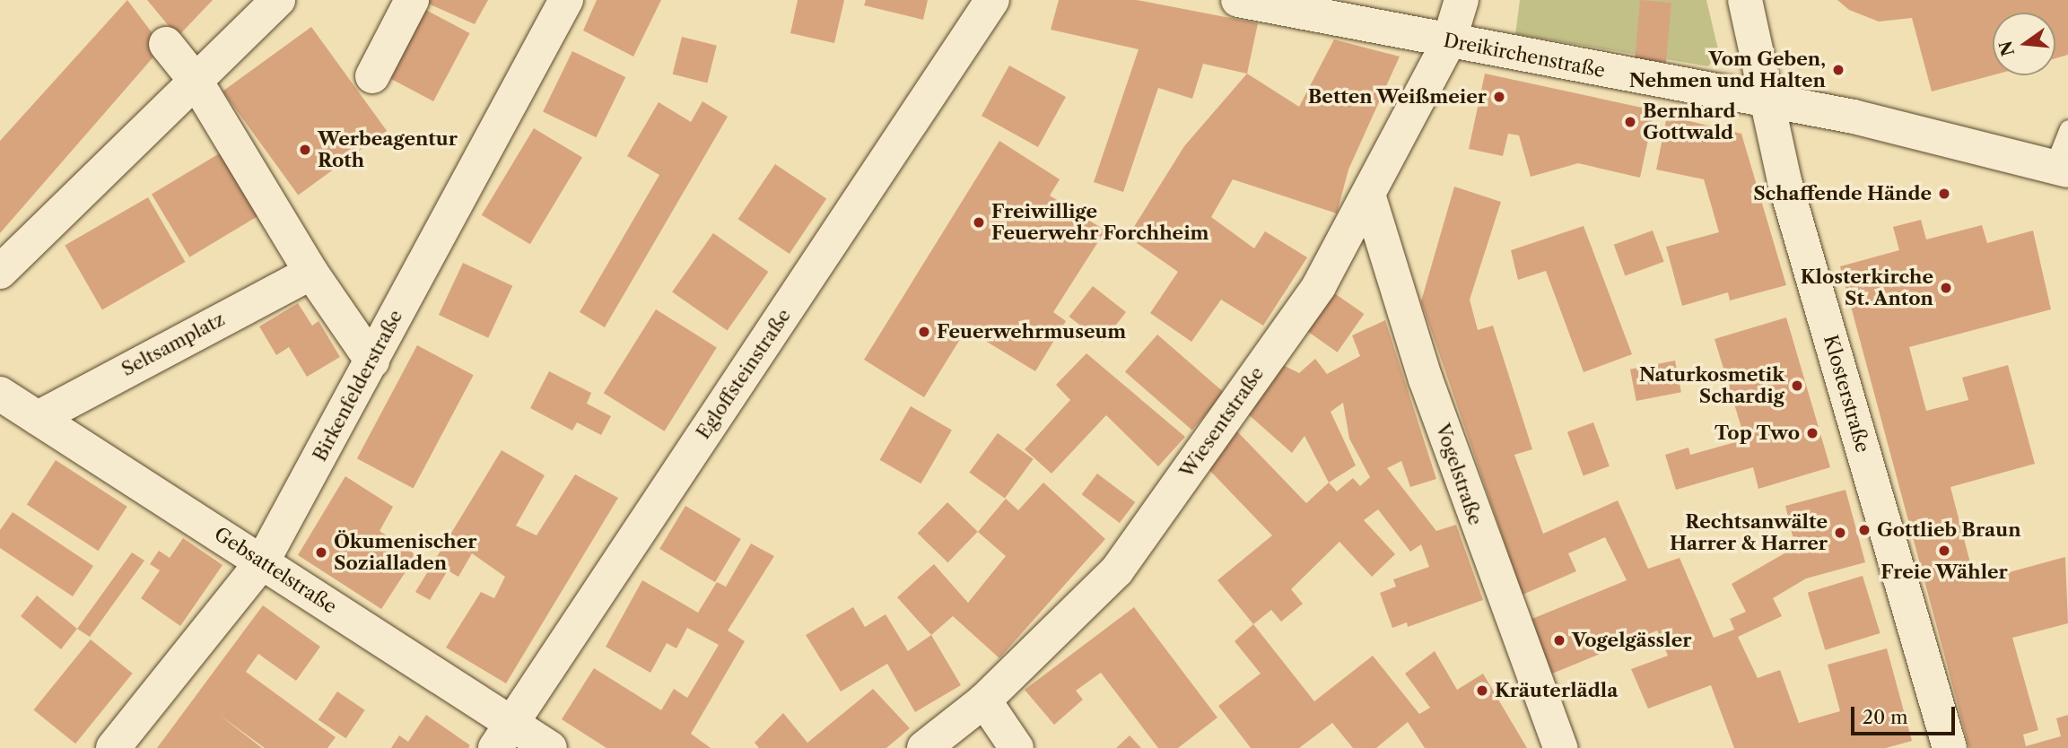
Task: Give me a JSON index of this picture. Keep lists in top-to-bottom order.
{
  "streets": {
    "street": [
      "Dreikirchenstraße",
      "Seltsamplatz",
      "Egloffsteinstraße",
      "Birkenfelderstraße",
      "Klosterstraße",
      "Wiesentstraße",
      "Vogelstraße",
      "Gebsattelstraße"
    ]
  },
  "crossings": [
    ["Dreikirchenstraße", "Klosterstraße"],
    ["Dreikirchenstraße", "Wiesentstraße"],
    ["Seltsamplatz", "Gebsattelstraße"],
    ["Egloffsteinstraße", "Gebsattelstraße"],
    ["Birkenfelderstraße", "Gebsattelstraße"],
    ["Wiesentstraße", "Vogelstraße"]
  ],
  "places": [
    "Vom Geben, Nehmen und Halten",
    "Betten Weißmeier",
    "Bernhard Gottwald",
    "Werbeagentur Roth",
    "Schaffende Hände",
    "Freiwillige Feuerwehr Forchheim",
    "Klosterkirche St. Anton",
    "Feuerwehrmuseum",
    "Naturkosmetik Schardig",
    "Top Two",
    "Gottlieb Braun",
    "Rechtsanwälte Harrer & Harrer",
    "Freie Wähler",
    "Ökumenischer Sozialladen",
    "Vogelgässler",
    "Kräuterlädla"
  ],
  "scale_bar": "20 m",
  "north": "left"
}
